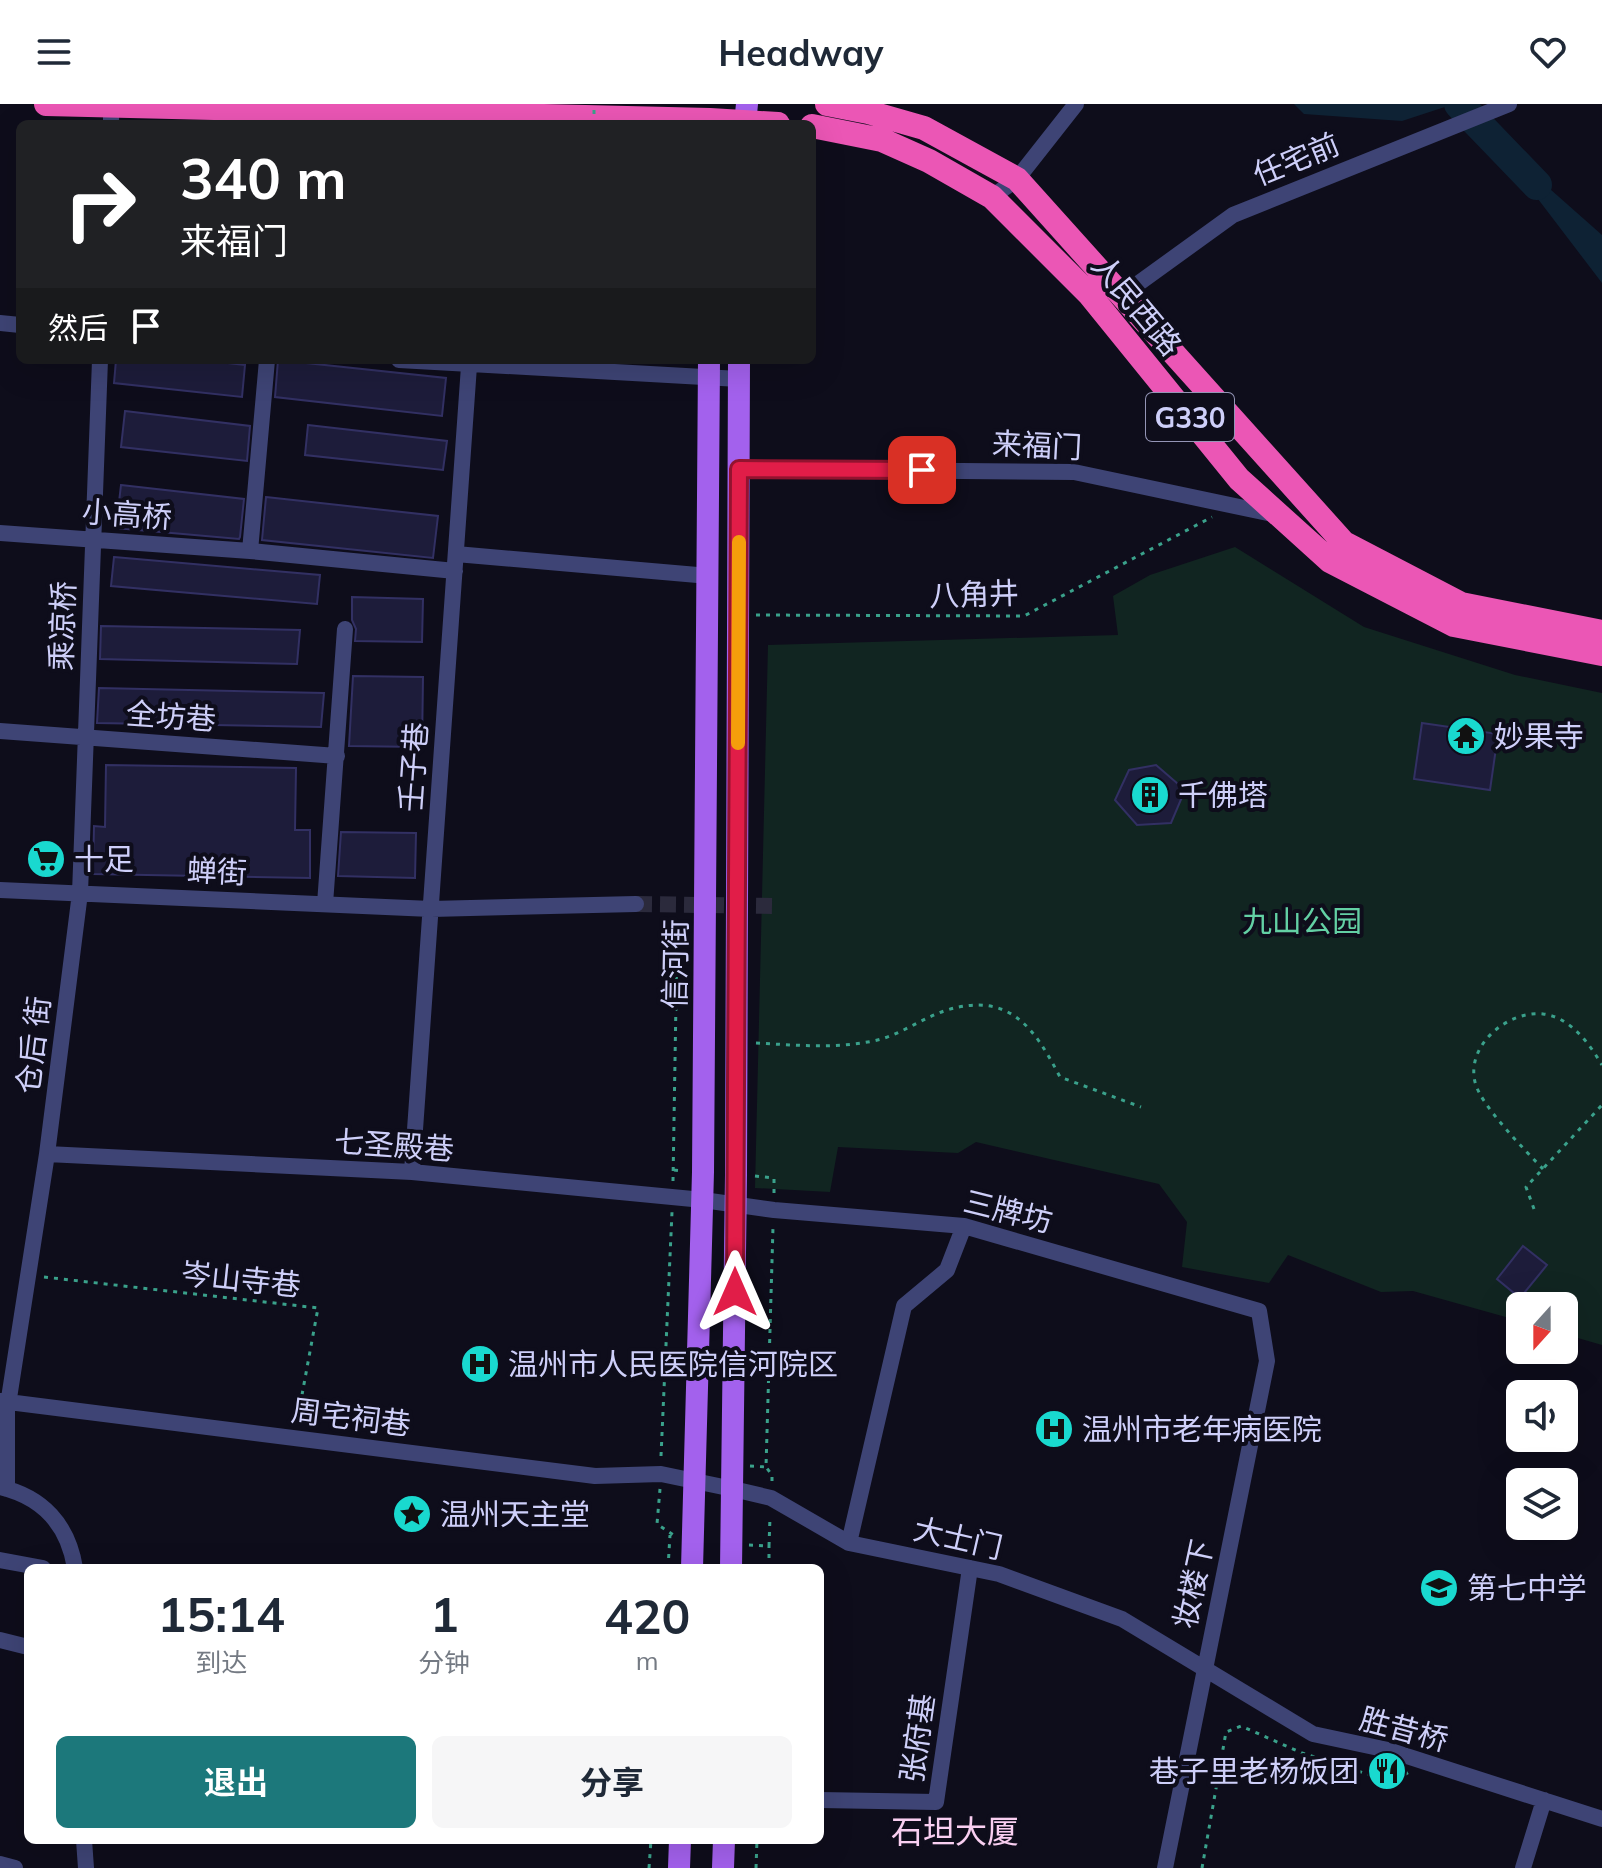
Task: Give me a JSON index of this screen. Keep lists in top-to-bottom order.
{
  "streets": {
    "highway": ["人民西路", "G330"],
    "main road": ["信河街"],
    "street": [
      "任宅前",
      "来福门",
      "小高桥",
      "乘凉桥",
      "全坊巷",
      "壬子巷",
      "蝉街",
      "仓后 街",
      "七圣殿巷",
      "三牌坊",
      "周宅祠巷",
      "大士门",
      "妆楼下",
      "胜昔桥",
      "张府基"
    ],
    "path": ["八角井", "岑山寺巷"]
  },
  "crossings": [
    ["任宅前", "人民西路"],
    ["人民西路", "来福门"],
    ["来福门", "八角井"],
    ["来福门", "信河街"],
    ["小高桥", "乘凉桥"],
    ["小高桥", "壬子巷"],
    ["小高桥", "信河街"],
    ["八角井", "信河街"],
    ["乘凉桥", "全坊巷"],
    ["乘凉桥", "蝉街"],
    ["乘凉桥", "仓后 街"],
    ["壬子巷", "蝉街"],
    ["壬子巷", "七圣殿巷"],
    ["蝉街", "仓后 街"],
    ["信河街", "七圣殿巷"],
    ["信河街", "三牌坊"],
    ["信河街", "周宅祠巷"],
    ["信河街", "大士门"],
    ["仓后 街", "七圣殿巷"],
    ["仓后 街", "岑山寺巷"],
    ["仓后 街", "周宅祠巷"],
    ["七圣殿巷", "三牌坊"],
    ["三牌坊", "妆楼下"],
    ["岑山寺巷", "周宅祠巷"],
    ["周宅祠巷", "大士门"],
    ["大士门", "妆楼下"],
    ["大士门", "胜昔桥"],
    ["大士门", "张府基"],
    ["妆楼下", "胜昔桥"]
  ],
  "districts": ["石坦大厦"],
  "parks": ["九山公园"],
  "places": {
    "temple": ["妙果寺"],
    "building": ["千佛塔"],
    "supermarket": ["十足"],
    "hospital": ["温州市人民医院信河院区", "温州市老年病医院"],
    "place": ["温州天主堂"],
    "school or university": ["第七中学"],
    "restaurant": ["巷子里老杨饭团"]
  },
  "north": "bottom",
  "page": {
    "header": "Headway",
    "turn": ["340 m", "来福门"],
    "then": "然后",
    "eta": [
      "15:14",
      "到达",
      "1",
      "分钟",
      "420",
      "m"
    ],
    "buttons": ["退出", "分享"]
  }
}
